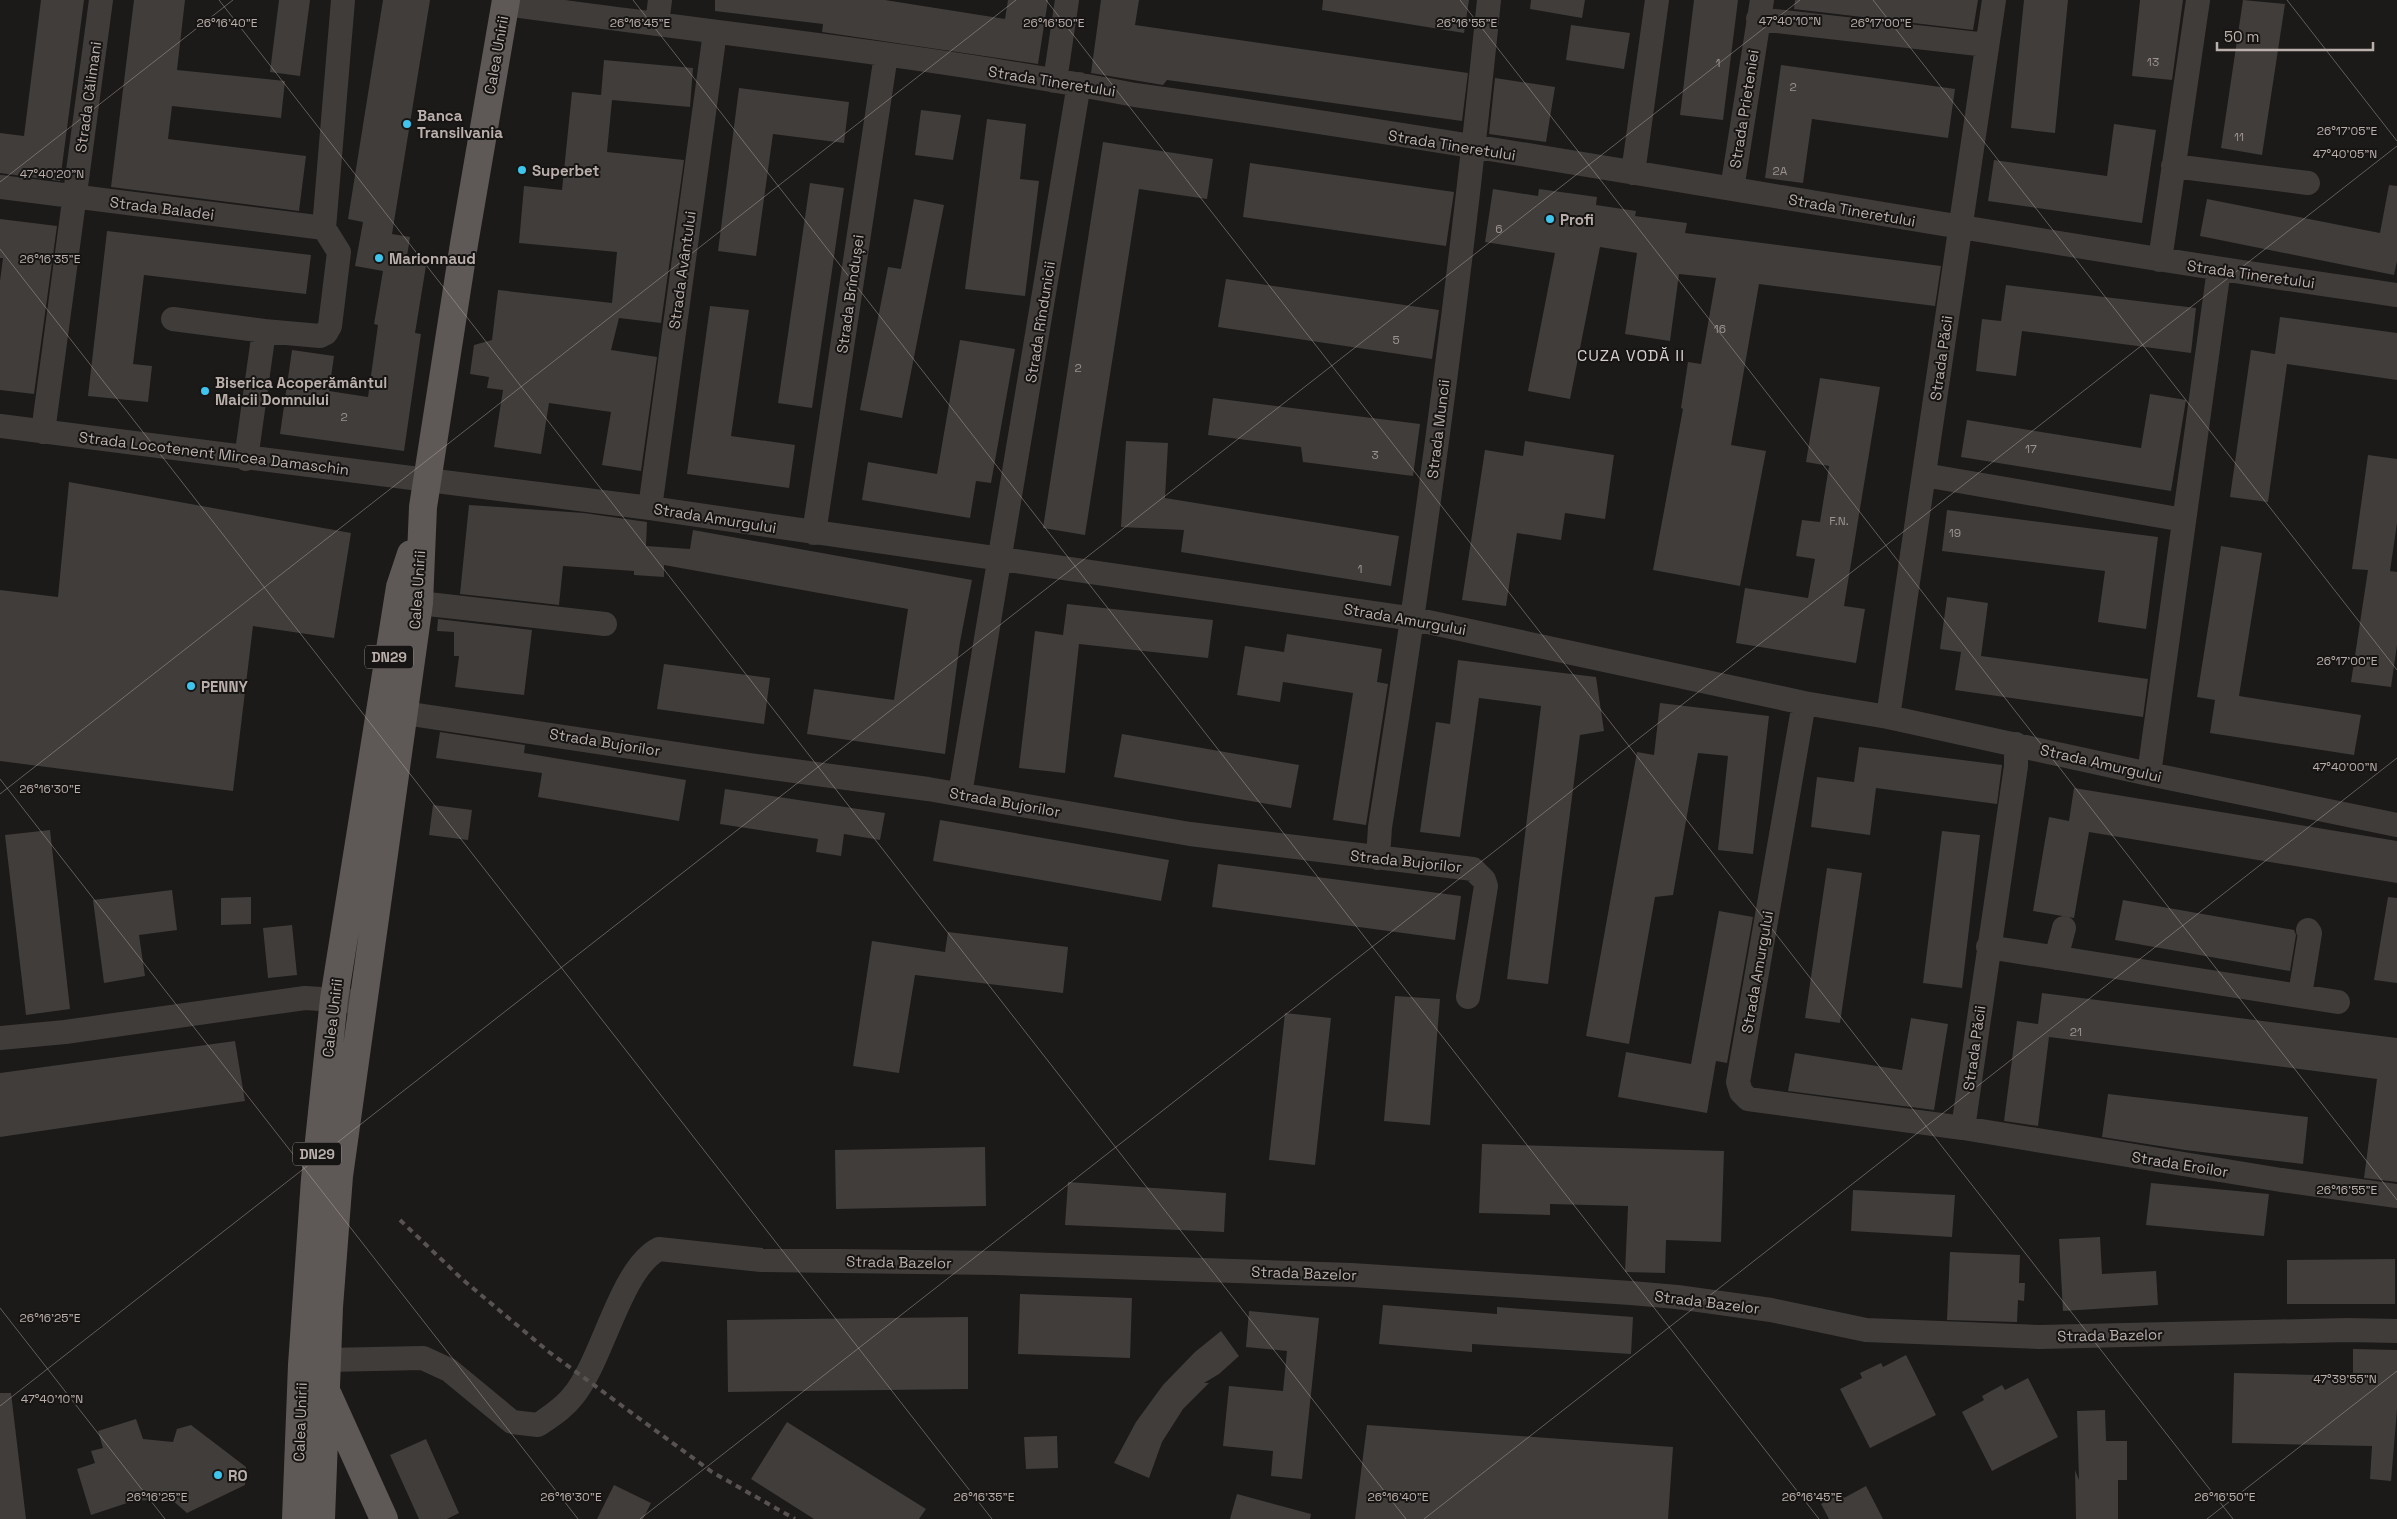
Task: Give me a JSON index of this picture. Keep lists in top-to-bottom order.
{
  "streets": {
    "main road": ["Calea Unirii", "DN29"],
    "street": [
      "Strada Tineretului",
      "Strada Călimani",
      "Strada Prieteniei",
      "Strada Baladei",
      "Strada Avântului",
      "Strada Brîndușei",
      "Strada Rîndunicii",
      "Strada Păcii",
      "Strada Muncii",
      "Strada Locotenent Mircea Damaschin",
      "Strada Amurgului",
      "Strada Bujorilor",
      "Strada Eroilor",
      "Strada Bazelor"
    ]
  },
  "crossings": [
    ["Calea Unirii", "Strada Tineretului"],
    ["Calea Unirii", "Strada Locotenent Mircea Damaschin"],
    ["Calea Unirii", "Strada Amurgului"],
    ["Calea Unirii", "Strada Bujorilor"],
    ["Calea Unirii", "Strada Bazelor"],
    ["Strada Tineretului", "Strada Prieteniei"],
    ["Strada Tineretului", "Strada Avântului"],
    ["Strada Tineretului", "Strada Brîndușei"],
    ["Strada Tineretului", "Strada Rîndunicii"],
    ["Strada Tineretului", "Strada Păcii"],
    ["Strada Tineretului", "Strada Muncii"],
    ["Strada Călimani", "Strada Baladei"],
    ["Strada Călimani", "Strada Locotenent Mircea Damaschin"],
    ["Strada Avântului", "Strada Amurgului"],
    ["Strada Brîndușei", "Strada Amurgului"],
    ["Strada Rîndunicii", "Strada Amurgului"],
    ["Strada Păcii", "Strada Amurgului"],
    ["Strada Păcii", "Strada Eroilor"],
    ["Strada Muncii", "Strada Amurgului"],
    ["Strada Muncii", "Strada Bujorilor"],
    ["Strada Locotenent Mircea Damaschin", "Strada Amurgului"],
    ["Strada Amurgului", "Strada Eroilor"]
  ],
  "districts": ["CUZA VODĂ II"],
  "places": [
    "Banca Transilvania",
    "Superbet",
    "Profi",
    "Marionnaud",
    "Biserica Acoperământul Maicii Domnului",
    "PENNY",
    "RO"
  ],
  "house_numbers": [
    "13",
    "1",
    "2",
    "11",
    "2A",
    "6",
    "16",
    "5",
    "2",
    "2",
    "17",
    "3",
    "F.N.",
    "19",
    "1",
    "21"
  ],
  "scale_bar": "50 m",
  "coordinates": [
    "47°40'10\"N",
    "26°16'40\"E",
    "26°16'45\"E",
    "26°16'50\"E",
    "26°16'55\"E",
    "26°17'00\"E",
    "26°17'05\"E",
    "47°40'05\"N",
    "47°40'20\"N",
    "26°16'35\"E",
    "47°40'00\"N",
    "26°16'30\"E",
    "26°16'25\"E",
    "47°39'55\"N"
  ]
}
